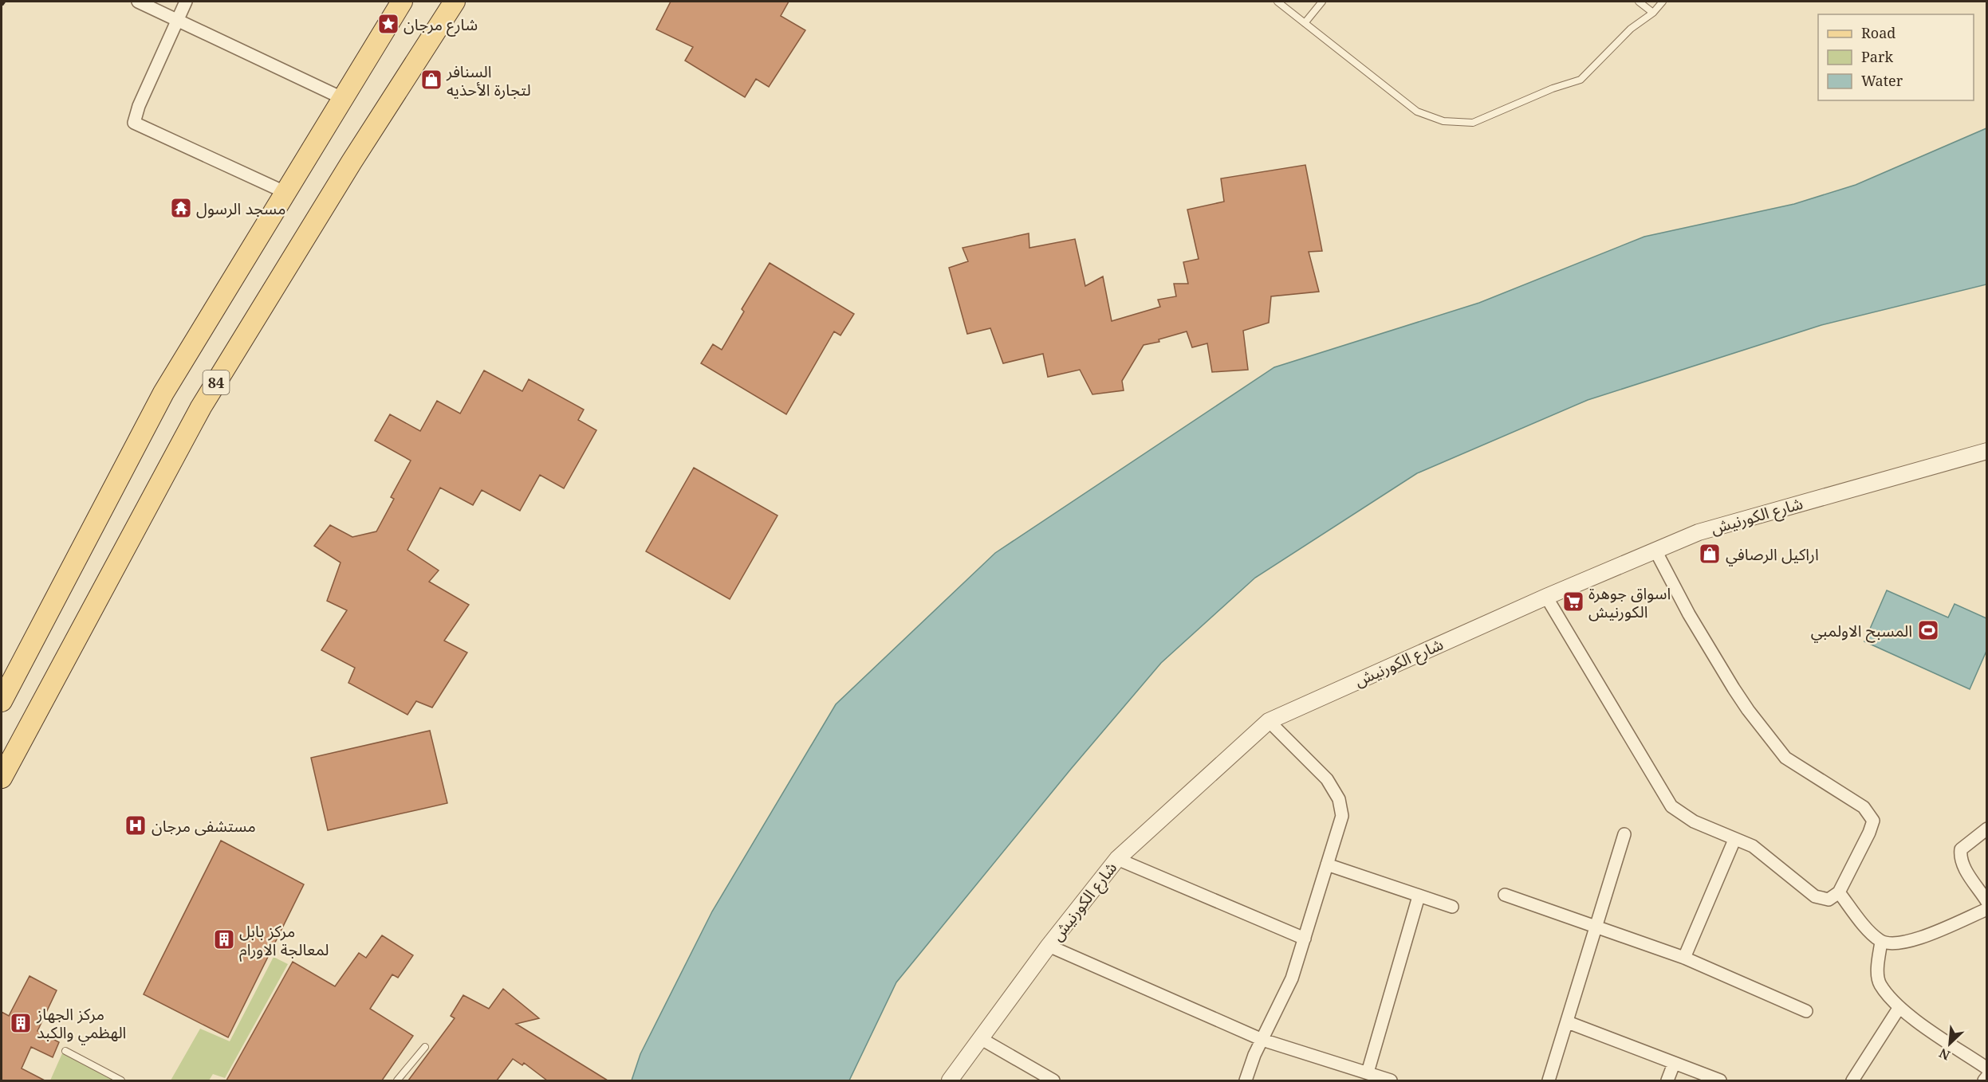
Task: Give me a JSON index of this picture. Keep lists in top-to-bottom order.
{
  "streets": {
    "main road": ["84"],
    "street": ["شارع الكورنيش"]
  },
  "places": {
    "place": ["شارع مرجان"],
    "shop": ["السنافر لتجارة الأحذيه", "اراكيل الرصافي"],
    "temple": ["مسجد الرسول"],
    "supermarket": ["اسواق جوهرة الكورنيش"],
    "sports": ["المسبح الاولمبي"],
    "hospital": ["مستشفى مرجان"],
    "building": ["مركز بابل لمعالجة الاورام", "مركز الجهاز الهظمي والكبد"]
  },
  "legend": ["Road", "Park", "Water"],
  "north": "bottom left"
}
